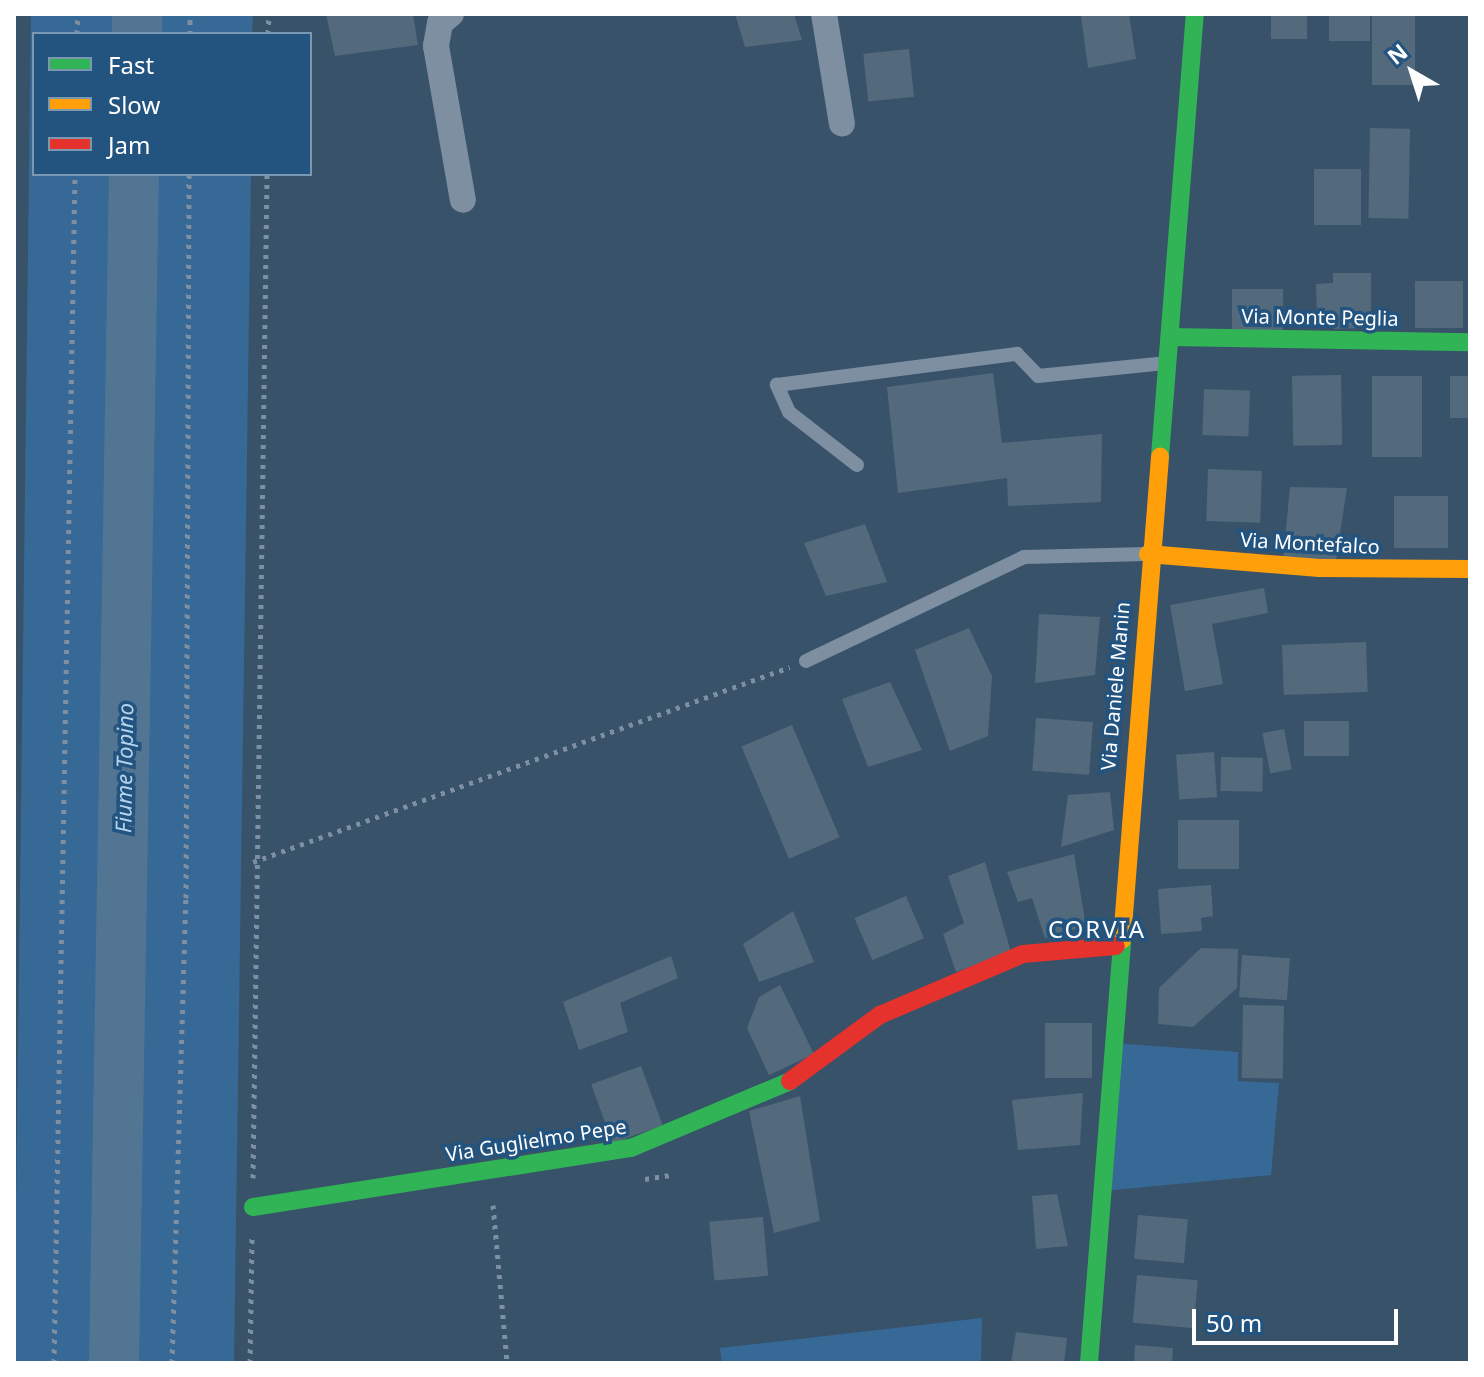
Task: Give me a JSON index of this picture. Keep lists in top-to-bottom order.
{
  "streets": {
    "street": [
      "Via Monte Peglia",
      "Via Montefalco",
      "Via Daniele Manin",
      "Via Guglielmo Pepe"
    ]
  },
  "crossings": [
    ["Via Monte Peglia", "Via Daniele Manin"],
    ["Via Montefalco", "Via Daniele Manin"],
    ["Via Daniele Manin", "Via Guglielmo Pepe"]
  ],
  "districts": ["CORVIA"],
  "water": ["Fiume Topino"],
  "legend": ["Fast", "Slow", "Jam"],
  "scale_bar": "50 m",
  "north": "top left"
}
